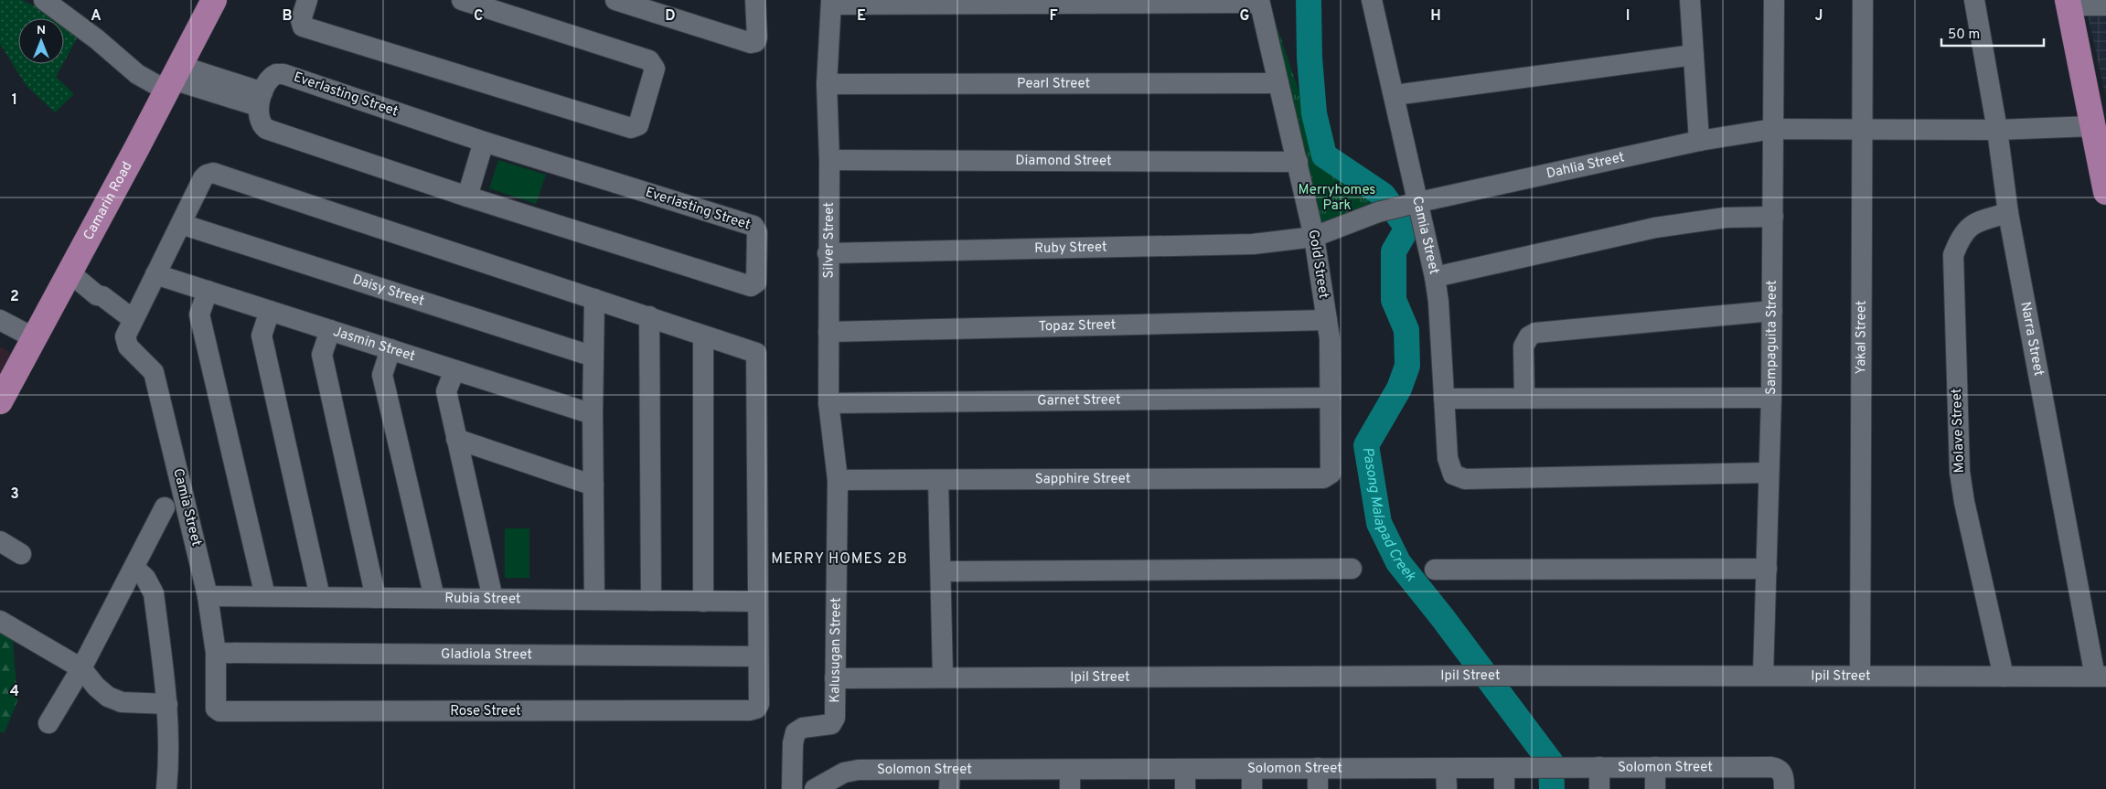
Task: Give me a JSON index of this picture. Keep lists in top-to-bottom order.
{
  "streets": {
    "main road": ["Camarin Road"],
    "street": [
      "Pearl Street",
      "Everlasting Street",
      "Diamond Street",
      "Dahlia Street",
      "Camia Street",
      "Silver Street",
      "Ruby Street",
      "Gold Street",
      "Daisy Street",
      "Topaz Street",
      "Yakal Street",
      "Sampaguita Street",
      "Narra Street",
      "Jasmin Street",
      "Garnet Street",
      "Molave Street",
      "Sapphire Street",
      "Rubia Street",
      "Kalusugan Street",
      "Gladiola Street",
      "Ipil Street",
      "Rose Street",
      "Solomon Street"
    ]
  },
  "crossings": [
    ["Pearl Street", "Silver Street"],
    ["Pearl Street", "Gold Street"],
    ["Diamond Street", "Silver Street"],
    ["Diamond Street", "Gold Street"],
    ["Dahlia Street", "Camia Street"],
    ["Dahlia Street", "Ruby Street"],
    ["Dahlia Street", "Gold Street"],
    ["Dahlia Street", "Yakal Street"],
    ["Dahlia Street", "Sampaguita Street"],
    ["Dahlia Street", "Narra Street"],
    ["Camia Street", "Sampaguita Street"],
    ["Camia Street", "Rubia Street"],
    ["Camia Street", "Gladiola Street"],
    ["Camia Street", "Rose Street"],
    ["Silver Street", "Ruby Street"],
    ["Silver Street", "Topaz Street"],
    ["Silver Street", "Garnet Street"],
    ["Silver Street", "Sapphire Street"],
    ["Silver Street", "Kalusugan Street"],
    ["Ruby Street", "Gold Street"],
    ["Gold Street", "Topaz Street"],
    ["Gold Street", "Garnet Street"],
    ["Gold Street", "Sapphire Street"],
    ["Yakal Street", "Ipil Street"],
    ["Sampaguita Street", "Ipil Street"],
    ["Narra Street", "Molave Street"],
    ["Narra Street", "Ipil Street"],
    ["Molave Street", "Ipil Street"],
    ["Sapphire Street", "Kalusugan Street"],
    ["Kalusugan Street", "Ipil Street"],
    ["Gladiola Street", "Rose Street"]
  ],
  "districts": ["MERRY HOMES 2B"],
  "water": ["Pasong Malapad Creek"],
  "parks": ["Merryhomes Park"],
  "scale_bar": "50 m",
  "north": "top",
  "grid": {
    "columns": [
      "A",
      "B",
      "C",
      "D",
      "E",
      "F",
      "G",
      "H",
      "I",
      "J"
    ],
    "rows": [
      "1",
      "2",
      "3",
      "4"
    ]
  }
}
